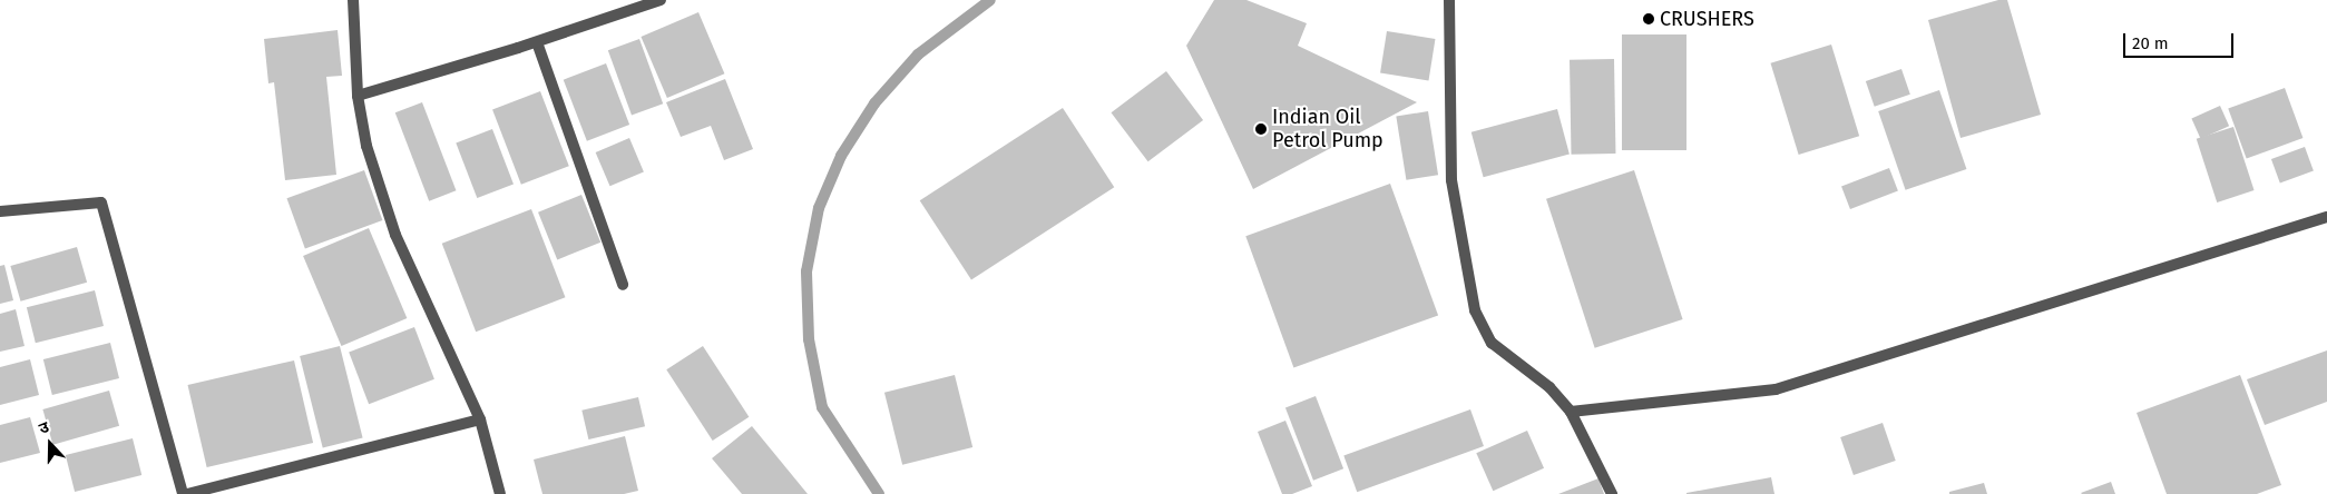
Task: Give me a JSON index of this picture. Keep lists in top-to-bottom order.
{
  "places": ["CRUSHERS", "Indian Oil Petrol Pump"],
  "scale_bar": "20 m",
  "north": "top"
}
